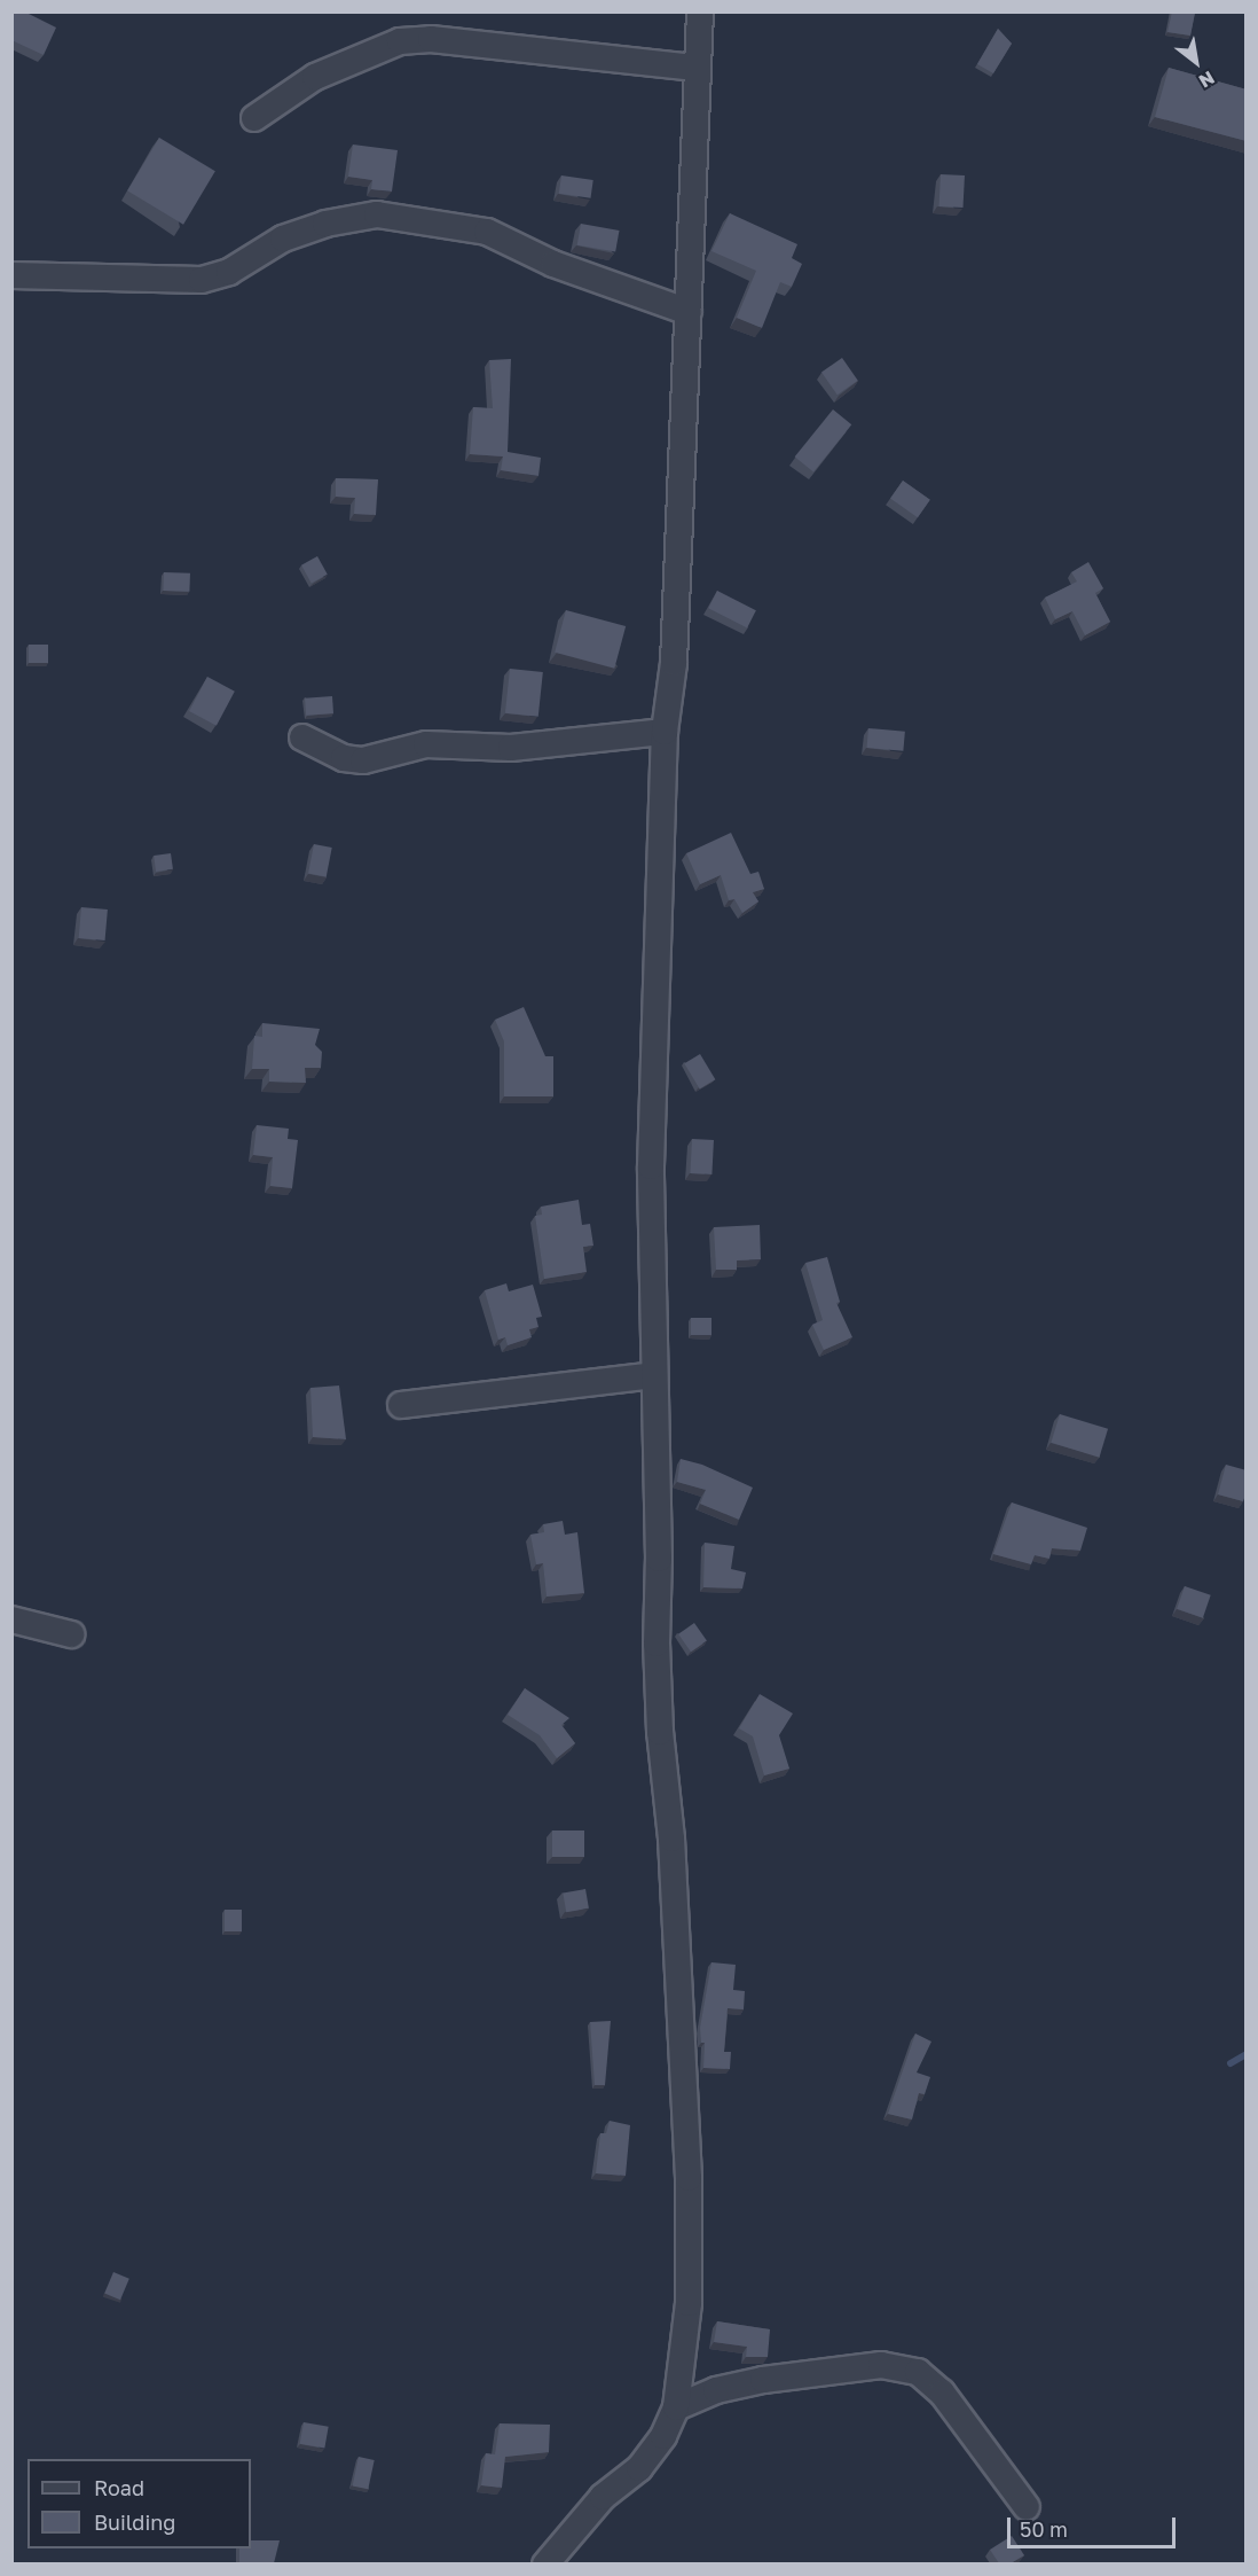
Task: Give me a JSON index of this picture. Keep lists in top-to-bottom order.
{
  "legend": ["Road", "Building"],
  "scale_bar": "50 m",
  "north": "bottom right"
}
